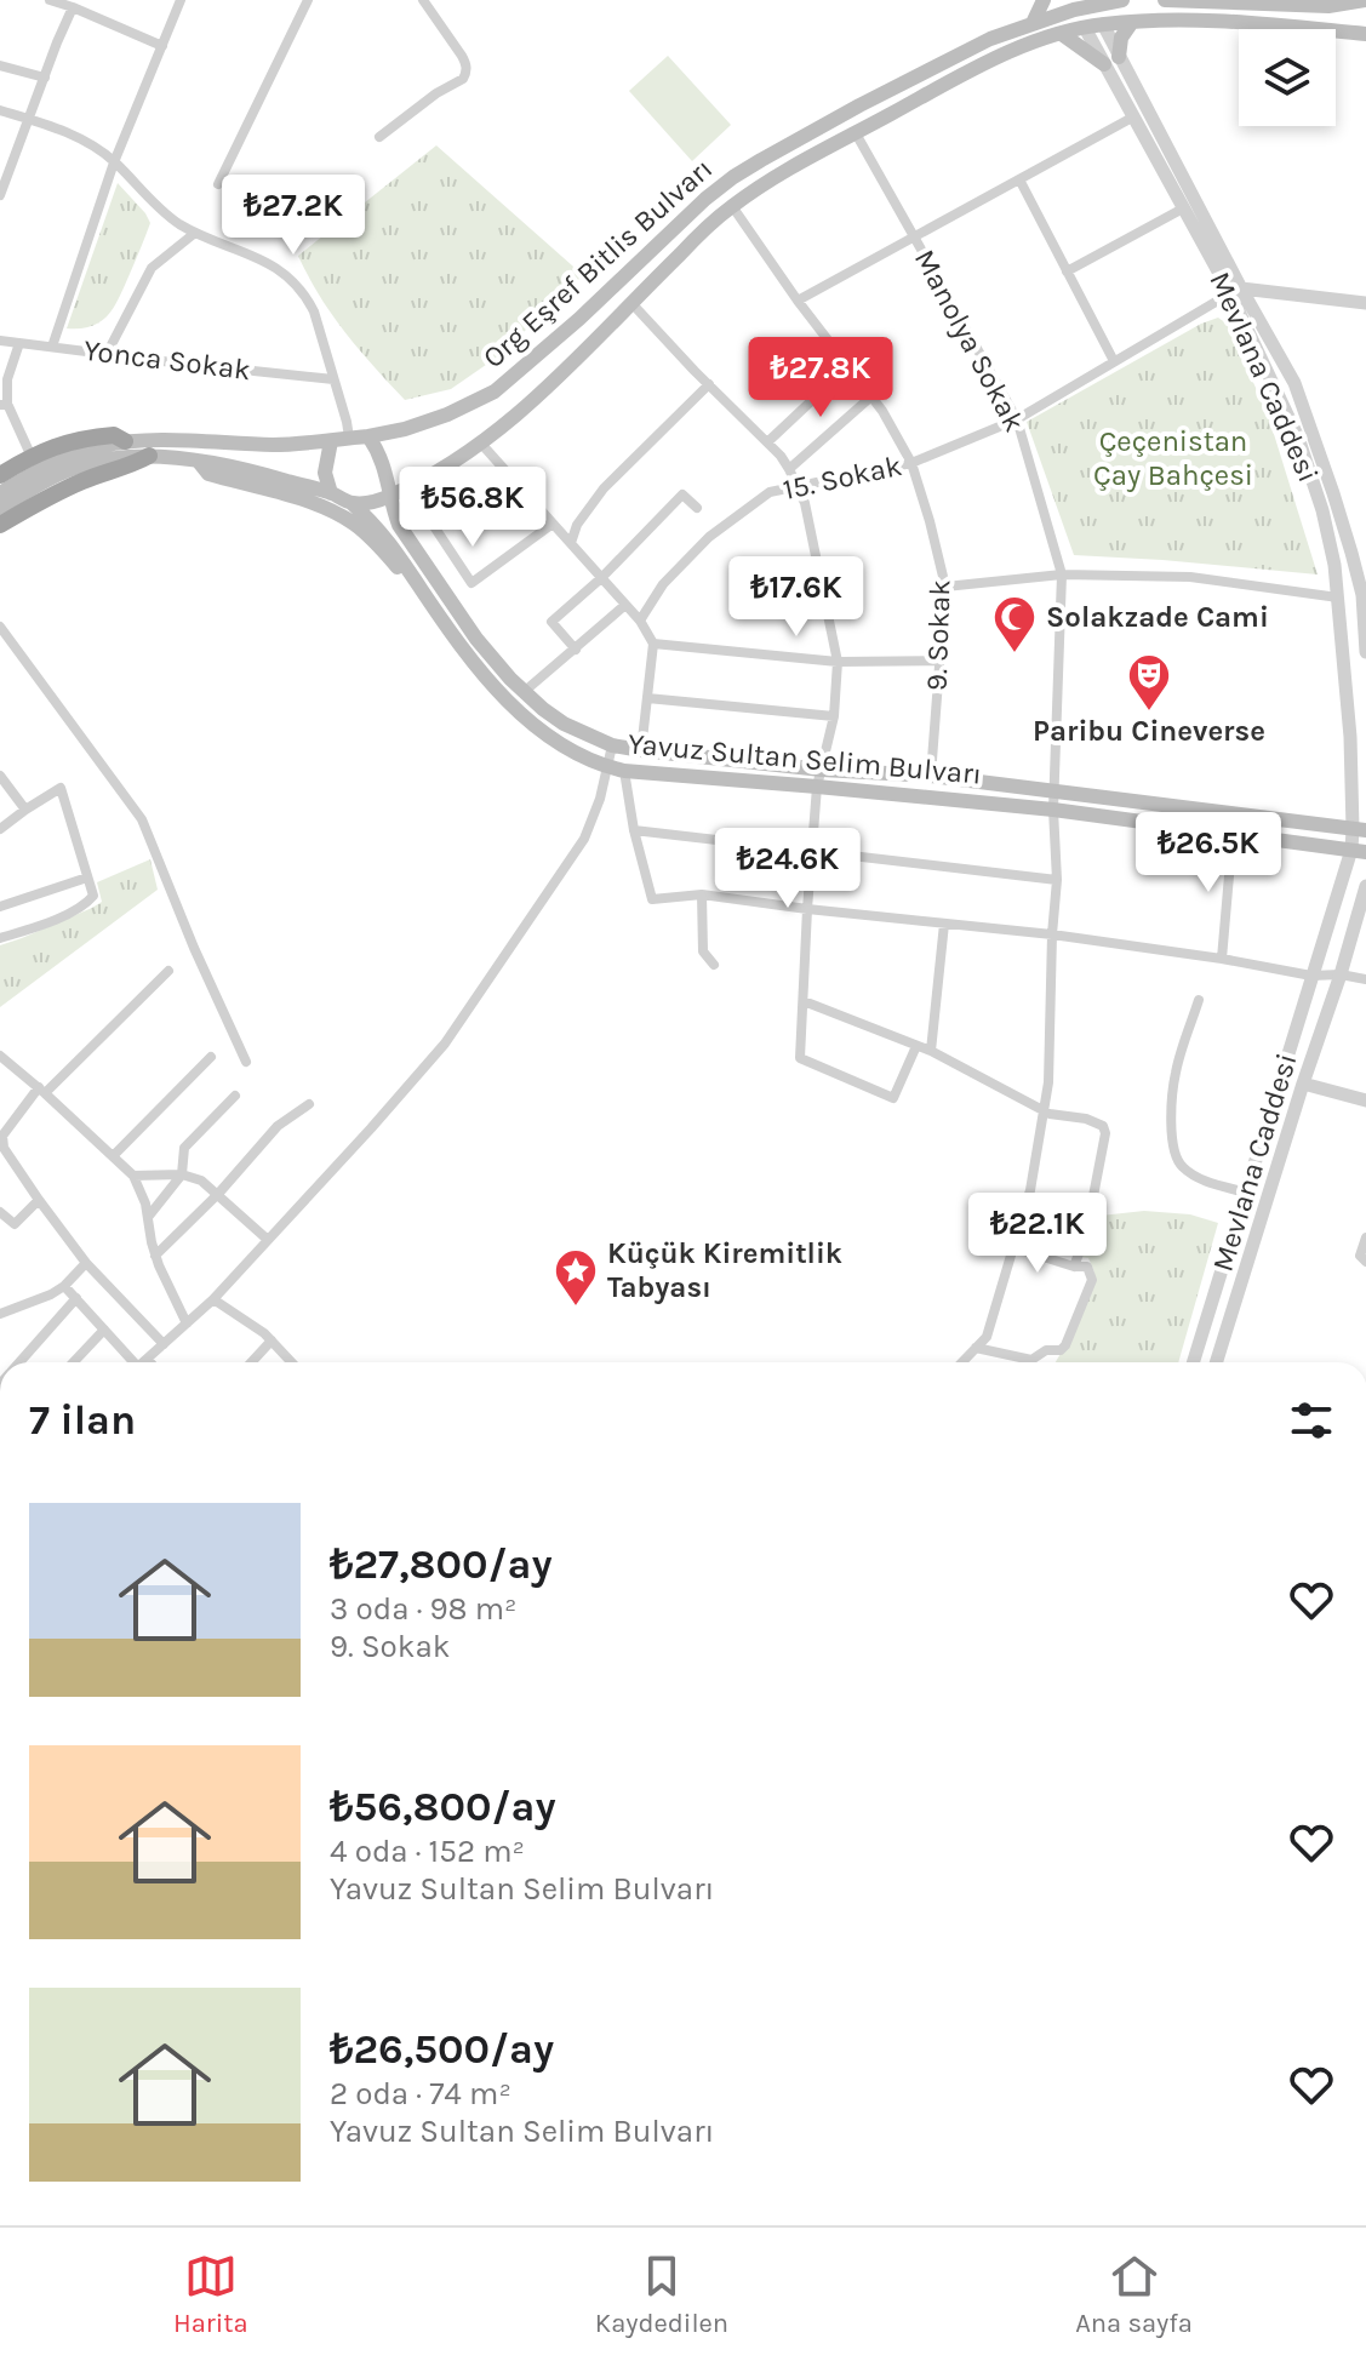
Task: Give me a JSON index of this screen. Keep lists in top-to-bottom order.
{
  "streets": {
    "main road": ["Org Eşref Bitlis Bulvarı", "Yavuz Sultan Selim Bulvarı"],
    "street": [
      "Manolya Sokak",
      "Yonca Sokak",
      "Mevlana Caddesi",
      "15. Sokak",
      "9. Sokak"
    ]
  },
  "crossings": [
    ["Org Eşref Bitlis Bulvarı", "Yavuz Sultan Selim Bulvarı"],
    ["Manolya Sokak", "15. Sokak"],
    ["Manolya Sokak", "Yavuz Sultan Selim Bulvarı"],
    ["Mevlana Caddesi", "15. Sokak"],
    ["Mevlana Caddesi", "Yavuz Sultan Selim Bulvarı"],
    ["15. Sokak", "9. Sokak"],
    ["9. Sokak", "Yavuz Sultan Selim Bulvarı"]
  ],
  "parks": ["Çeçenistan Çay Bahçesi"],
  "places": {
    "mosque": ["Solakzade Cami"],
    "theatre": ["Paribu Cineverse"],
    "place": ["Küçük Kiremitlik Tabyası"]
  },
  "page": {
    "price": [
      "₺27.2K",
      "₺27.8K",
      "₺56.8K",
      "₺17.6K",
      "₺26.5K",
      "₺24.6K",
      "₺22.1K"
    ],
    "heading": "7 ilan",
    "list": [
      {
        "name": "₺27,800/ay",
        "note": "3 oda · 98 m² · 9. Sokak"
      },
      {
        "name": "₺56,800/ay",
        "note": "4 oda · 152 m² · Yavuz Sultan Selim Bulvarı"
      },
      {
        "name": "₺26,500/ay",
        "note": "2 oda · 74 m² · Yavuz Sultan Selim Bulvarı"
      }
    ],
    "tabs": ["Harita", "Kaydedilen", "Ana sayfa"]
  }
}
